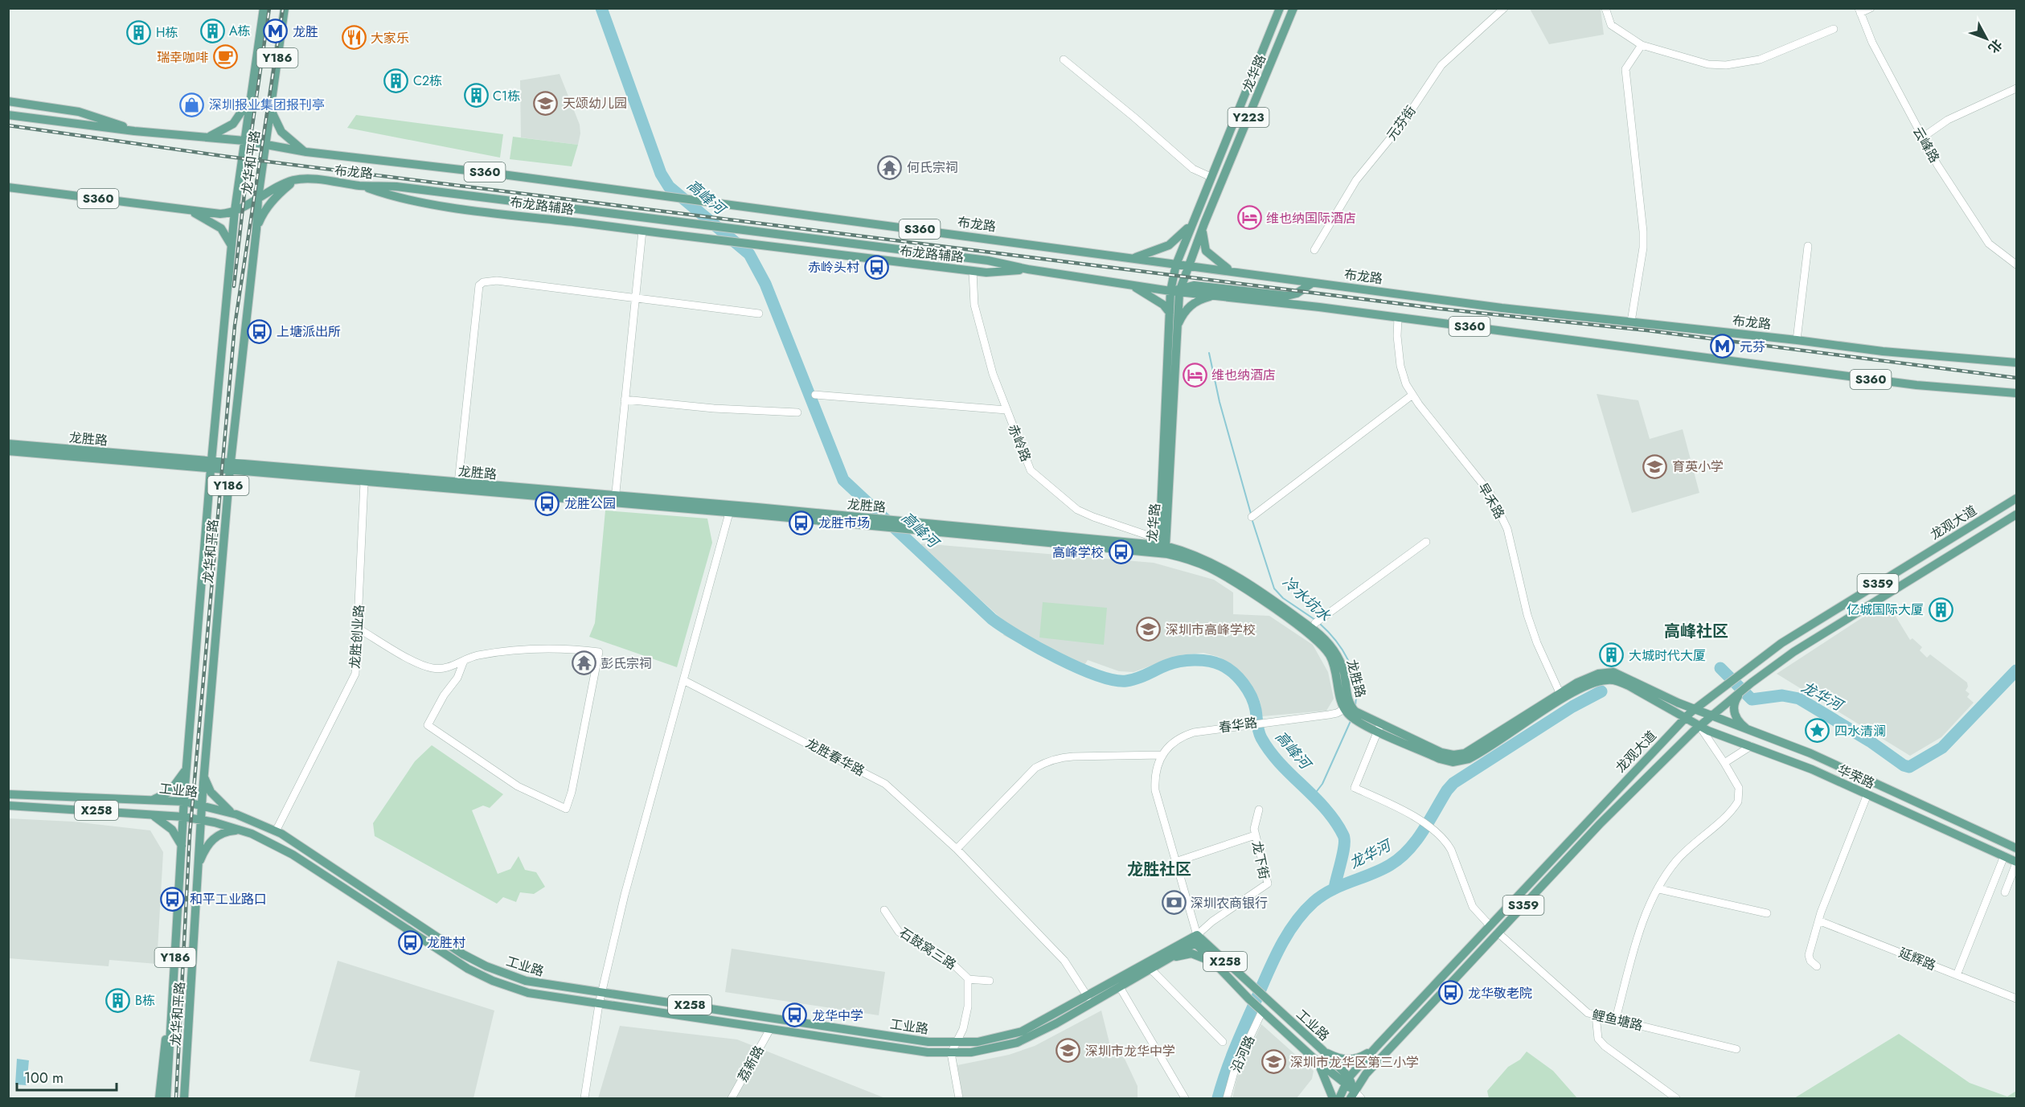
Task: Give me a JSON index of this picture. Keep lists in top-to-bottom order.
{
  "streets": {
    "main road": [
      "Y186",
      "龙华路",
      "Y223",
      "龙华和平路",
      "布龙路",
      "S360",
      "布龙路辅路",
      "龙胜路",
      "龙观大道",
      "S359",
      "华荣路",
      "工业路",
      "X258"
    ],
    "street": [
      "元芬街",
      "云峰路",
      "赤岭路",
      "早禾路",
      "龙胜创业路",
      "春华路",
      "龙胜春华路",
      "龙下街",
      "石鼓窝三路",
      "延辉路",
      "鲤鱼塘路",
      "沿河路",
      "荔新路"
    ]
  },
  "crossings": [
    ["龙华路", "布龙路"],
    ["龙华路", "S360"],
    ["龙华路", "龙胜路"],
    ["龙华路", "赤岭路"],
    ["龙华和平路", "布龙路"],
    ["龙华和平路", "龙胜路"],
    ["龙华和平路", "工业路"],
    ["布龙路", "S360"],
    ["布龙路", "布龙路辅路"],
    ["S360", "布龙路辅路"],
    ["S360", "早禾路"],
    ["布龙路辅路", "赤岭路"],
    ["龙胜路", "赤岭路"],
    ["龙胜路", "早禾路"],
    ["龙胜路", "龙观大道"],
    ["龙胜路", "龙胜创业路"],
    ["龙胜路", "春华路"],
    ["龙胜路", "华荣路"],
    ["龙观大道", "华荣路"],
    ["龙观大道", "工业路"],
    ["龙观大道", "鲤鱼塘路"],
    ["龙胜创业路", "工业路"],
    ["龙胜春华路", "工业路"],
    ["工业路", "龙下街"],
    ["工业路", "石鼓窝三路"],
    ["工业路", "沿河路"],
    ["工业路", "荔新路"]
  ],
  "districts": ["高峰社区", "龙胜社区"],
  "water": ["高峰河", "冷水坑水", "龙华河"],
  "places": {
    "building": [
      "A栋",
      "H栋",
      "C2栋",
      "C1栋",
      "亿城国际大厦",
      "大城时代大厦",
      "B栋"
    ],
    "metro station": ["龙胜", "元芬"],
    "restaurant": ["大家乐"],
    "cafe": ["瑞幸咖啡"],
    "school or university": [
      "天颂幼儿园",
      "育英小学",
      "深圳市高峰学校",
      "深圳市龙华中学",
      "深圳市龙华区第三小学"
    ],
    "shop": ["深圳报业集团报刊亭"],
    "temple": ["何氏宗祠", "彭氏宗祠"],
    "hotel": ["维也纳国际酒店", "维也纳酒店"],
    "bus stop": [
      "赤岭头村",
      "上塘派出所",
      "龙胜公园",
      "龙胜市场",
      "高峰学校",
      "和平工业路口",
      "龙胜村",
      "龙华敬老院",
      "龙华中学"
    ],
    "place": ["四水清澜"],
    "bank": ["深圳农商银行"]
  },
  "scale_bar": "100 m",
  "north": "bottom right"
}
